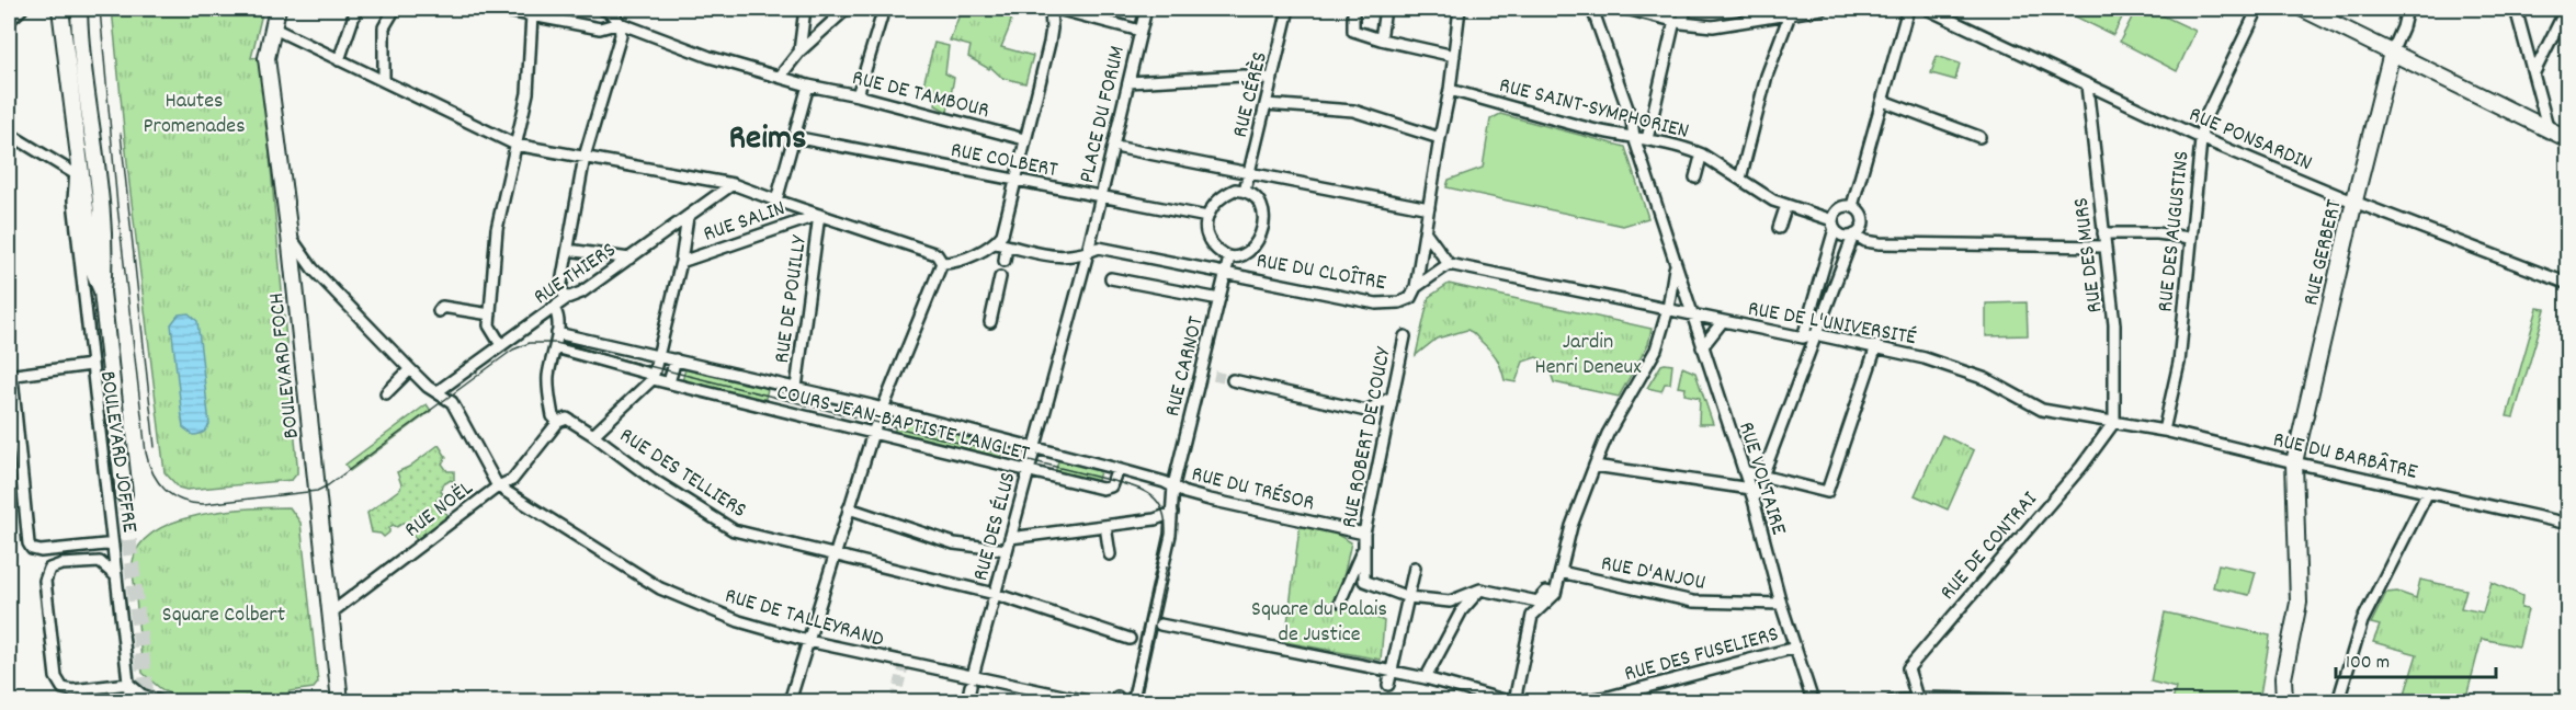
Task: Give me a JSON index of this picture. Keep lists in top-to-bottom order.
{
  "streets": {
    "main road": ["RUE GERBERT", "BOULEVARD FOCH", "BOULEVARD JOFFRE"],
    "street": [
      "RUE DE TAMBOUR",
      "RUE CÉRÈS",
      "RUE SAINT-SYMPHORIEN",
      "PLACE DU FORUM",
      "RUE PONSARDIN",
      "RUE COLBERT",
      "RUE SALIN",
      "RUE DES AUGUSTINS",
      "RUE DES MURS",
      "RUE DU CLOÎTRE",
      "RUE THIERS",
      "RUE DE POUILLY",
      "RUE DE L'UNIVERSITÉ",
      "RUE CARNOT",
      "COURS JEAN-BAPTISTE LANGLET",
      "RUE ROBERT DE COUCY",
      "RUE DU BARBÂTRE",
      "RUE DES TELLIERS",
      "RUE VOLTAIRE",
      "RUE DU TRÉSOR",
      "RUE NOËL",
      "RUE DES ÉLUS",
      "RUE DE CONTRAI",
      "RUE D'ANJOU",
      "RUE DE TALLEYRAND",
      "RUE DES FUSELIERS"
    ]
  },
  "crossings": [
    ["RUE CÉRÈS", "RUE COLBERT"],
    ["RUE CÉRÈS", "RUE CARNOT"],
    ["RUE SAINT-SYMPHORIEN", "RUE VOLTAIRE"],
    ["PLACE DU FORUM", "RUE COLBERT"],
    ["PLACE DU FORUM", "RUE DU CLOÎTRE"],
    ["PLACE DU FORUM", "RUE DES ÉLUS"],
    ["RUE PONSARDIN", "RUE DES AUGUSTINS"],
    ["RUE PONSARDIN", "RUE GERBERT"],
    ["RUE PONSARDIN", "RUE DES MURS"],
    ["RUE COLBERT", "RUE CARNOT"],
    ["RUE SALIN", "RUE DE POUILLY"],
    ["RUE DES AUGUSTINS", "RUE DU BARBÂTRE"],
    ["RUE GERBERT", "RUE DU BARBÂTRE"],
    ["RUE DES MURS", "RUE DE L'UNIVERSITÉ"],
    ["RUE DES MURS", "RUE DU BARBÂTRE"],
    ["RUE DES MURS", "RUE DE CONTRAI"],
    ["RUE DU CLOÎTRE", "RUE CARNOT"],
    ["RUE THIERS", "RUE DE TALLEYRAND"],
    ["RUE DE POUILLY", "COURS JEAN-BAPTISTE LANGLET"],
    ["RUE DE L'UNIVERSITÉ", "RUE DU BARBÂTRE"],
    ["RUE DE L'UNIVERSITÉ", "RUE VOLTAIRE"],
    ["RUE DE L'UNIVERSITÉ", "RUE DE CONTRAI"],
    ["BOULEVARD FOCH", "RUE NOËL"],
    ["BOULEVARD FOCH", "RUE DE TALLEYRAND"],
    ["RUE CARNOT", "COURS JEAN-BAPTISTE LANGLET"],
    ["RUE CARNOT", "RUE DU TRÉSOR"],
    ["COURS JEAN-BAPTISTE LANGLET", "RUE DU TRÉSOR"],
    ["COURS JEAN-BAPTISTE LANGLET", "RUE DES ÉLUS"],
    ["RUE ROBERT DE COUCY", "RUE DU TRÉSOR"],
    ["RUE DU BARBÂTRE", "RUE DE CONTRAI"],
    ["RUE DES TELLIERS", "RUE NOËL"],
    ["RUE DES TELLIERS", "RUE DES ÉLUS"],
    ["RUE VOLTAIRE", "RUE D'ANJOU"],
    ["RUE VOLTAIRE", "RUE DES FUSELIERS"],
    ["RUE NOËL", "RUE DE TALLEYRAND"],
    ["RUE DES ÉLUS", "RUE DE TALLEYRAND"]
  ],
  "districts": ["Reims"],
  "parks": [
    "Hautes Promenades",
    "Jardin Henri Deneux",
    "Square du Palais de Justice",
    "Square Colbert"
  ],
  "scale_bar": "100 m"
}
